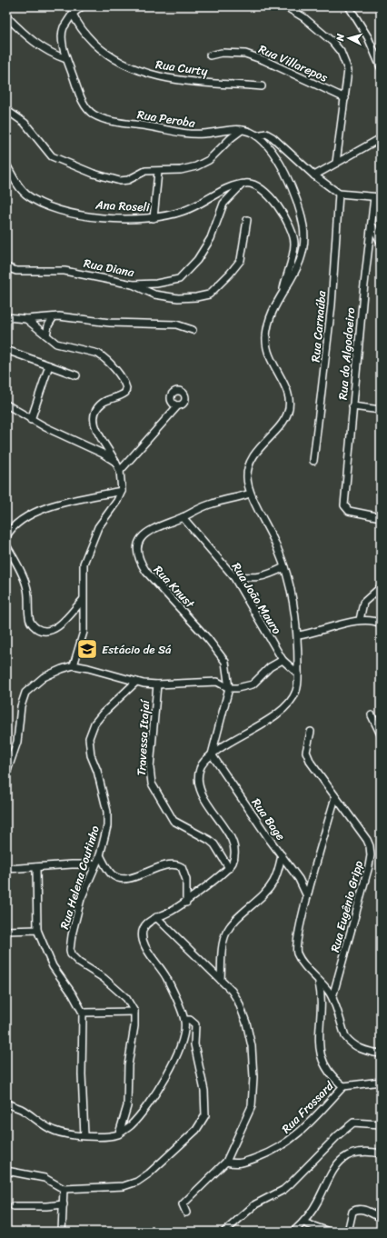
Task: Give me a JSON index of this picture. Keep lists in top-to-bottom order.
{
  "streets": {
    "street": [
      "Rua Villarepos",
      "Rua Curty",
      "Rua Peroba",
      "Ana Roseli",
      "Rua Diana",
      "Rua Carnaúba",
      "Rua do Algodoeiro",
      "Rua Knust",
      "Rua João Mauro",
      "Travessa Itajaí",
      "Rua Bage",
      "Rua Helena Coutinho",
      "Rua Eugênio Gripp",
      "Rua Frossard"
    ]
  },
  "crossings": [
    ["Rua Curty", "Rua Peroba"],
    ["Ana Roseli", "Rua Diana"],
    ["Rua Knust", "Rua João Mauro"],
    ["Rua Knust", "Rua Bage"]
  ],
  "places": {
    "school or university": ["Estácio de Sá"]
  },
  "north": "left"
}
